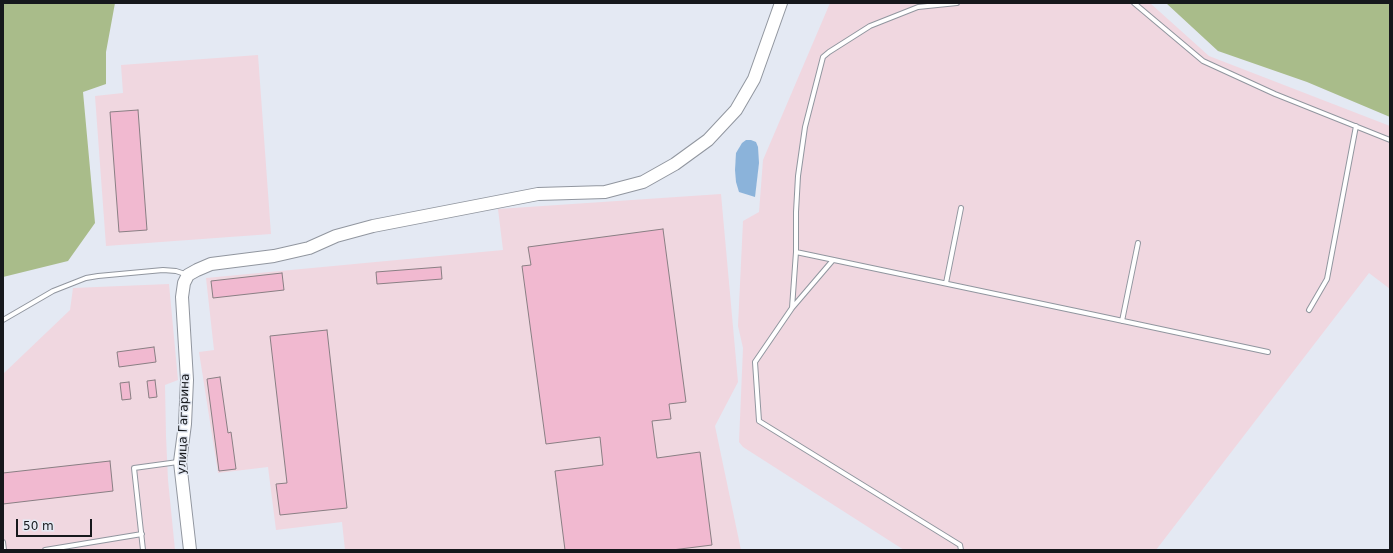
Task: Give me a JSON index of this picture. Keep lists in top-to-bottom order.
{
  "streets": {
    "street": ["улица Гагарина"]
  },
  "scale_bar": "50 m"
}
